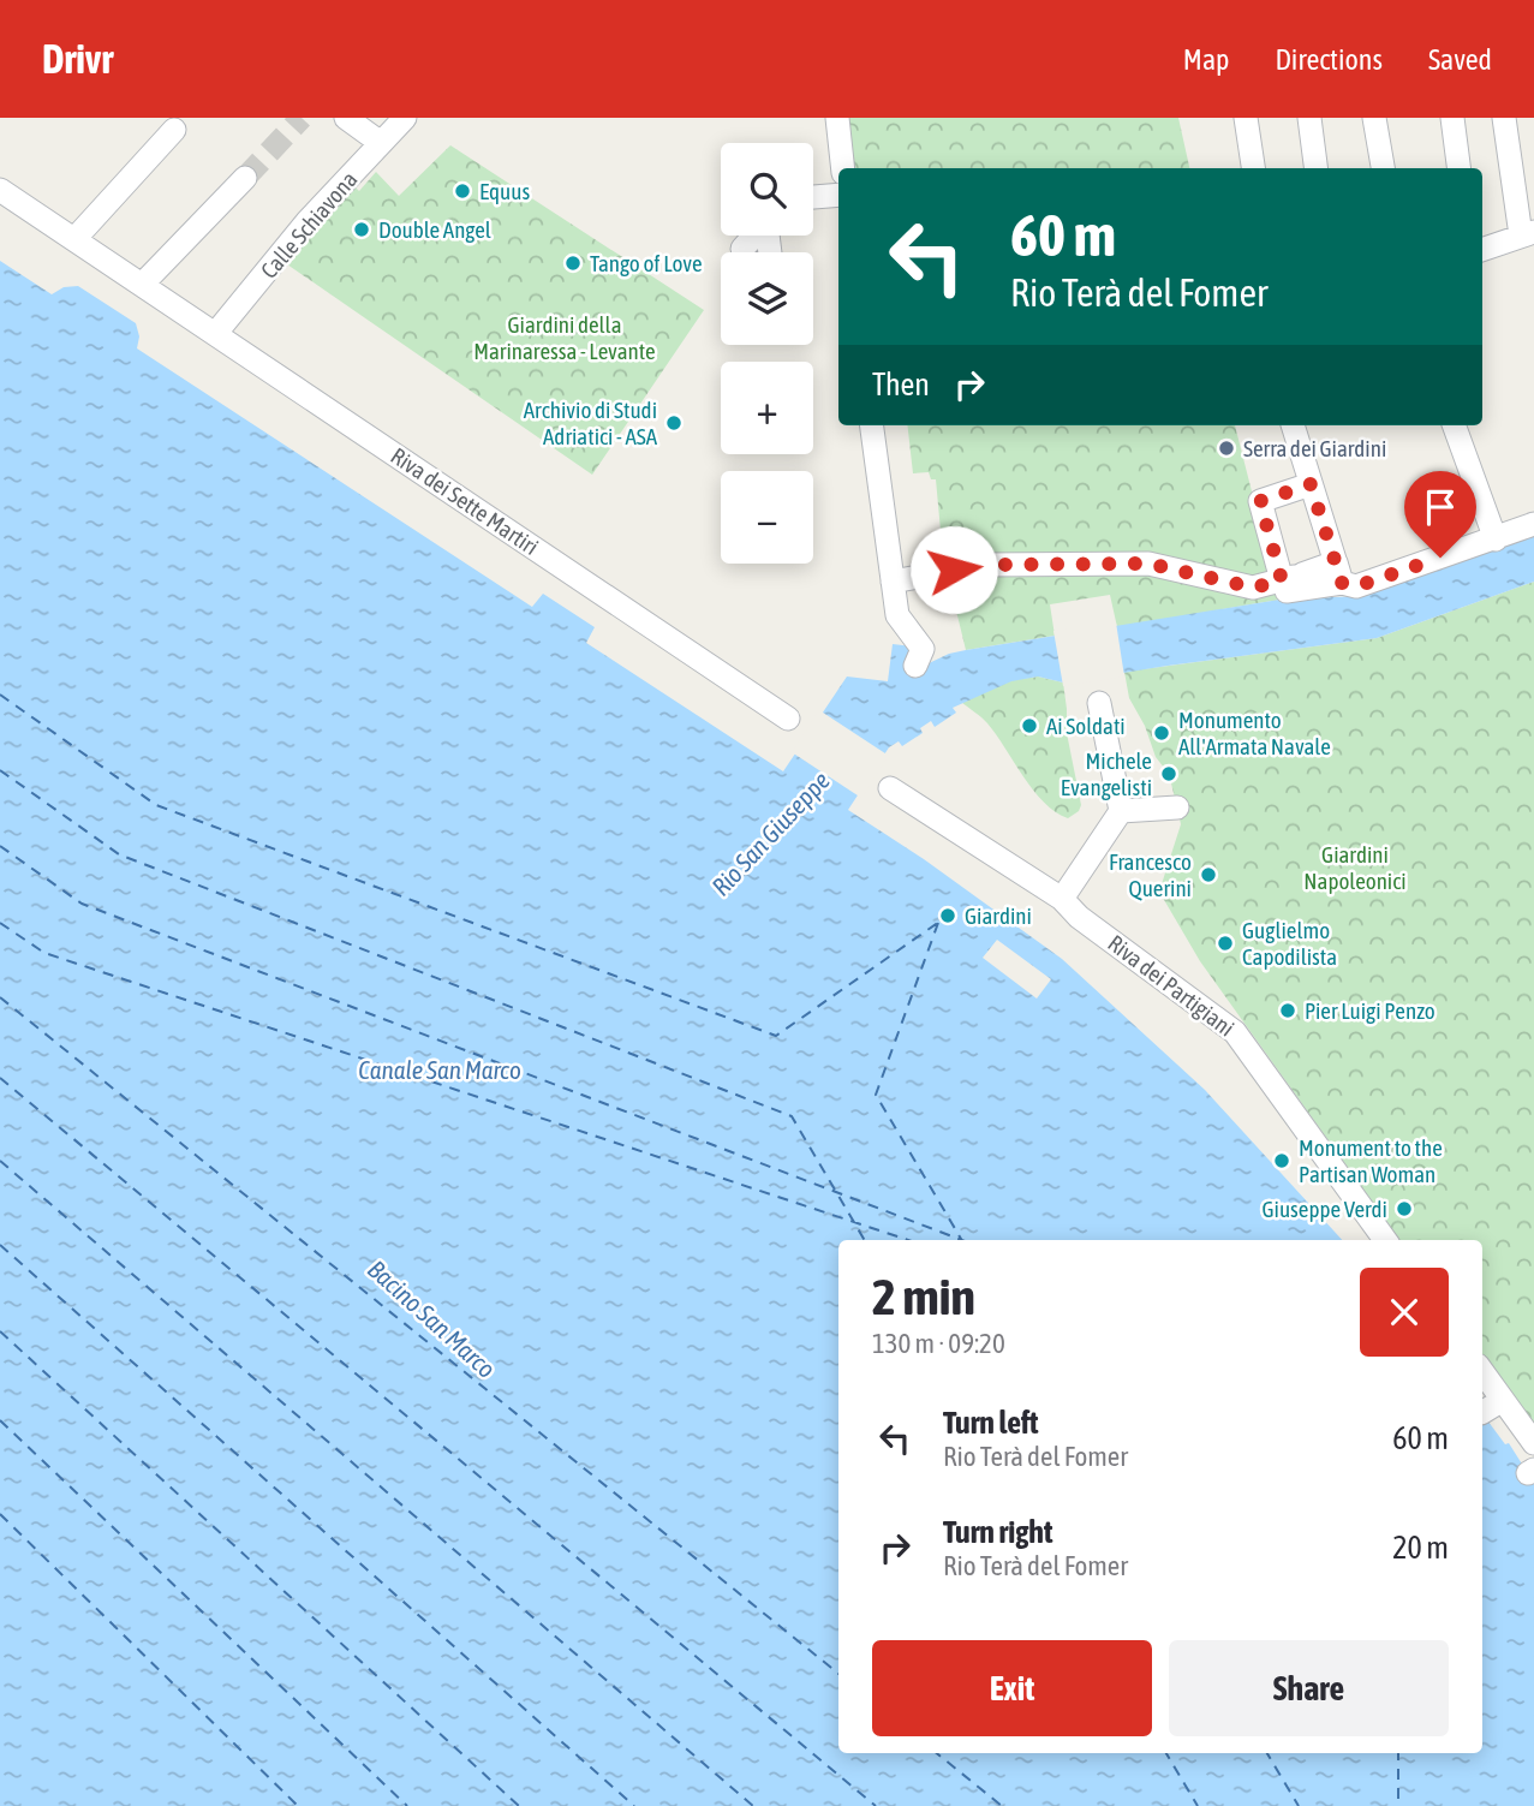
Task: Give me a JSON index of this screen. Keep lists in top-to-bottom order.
{
  "streets": {
    "street": ["Calle Schiavona", "Riva dei Sette Martiri", "Riva dei Partigiani"]
  },
  "crossings": [
    ["Calle Schiavona", "Riva dei Sette Martiri"]
  ],
  "water": ["Rio San Giuseppe", "Canale San Marco", "Bacino San Marco"],
  "parks": ["Giardini della Marinaressa - Levante", "Giardini Napoleonici"],
  "places": [
    "Equus",
    "Double Angel",
    "Tango of Love",
    "Archivio di Studi Adriatici - ASA",
    "Serra dei Giardini",
    "Ai Soldati",
    "Monumento All'Armata Navale",
    "Michele Evangelisti",
    "Francesco Querini",
    "Giardini",
    "Guglielmo Capodilista",
    "Pier Luigi Penzo",
    "Monument to the Partisan Woman",
    "Giuseppe Verdi"
  ],
  "page": {
    "header": "Drivr",
    "nav": ["Map", "Directions", "Saved"],
    "map_buttons": ["+", "−"],
    "turn": ["60 m", "Rio Terà del Fomer"],
    "then": "Then",
    "heading": ["2 min", "130 m · 09:20"],
    "list": [
      {
        "name": "Turn left",
        "note": "Rio Terà del Fomer",
        "value": "60 m"
      },
      {
        "name": "Turn right",
        "note": "Rio Terà del Fomer",
        "value": "20 m"
      }
    ],
    "buttons": ["Exit", "Share"]
  }
}
